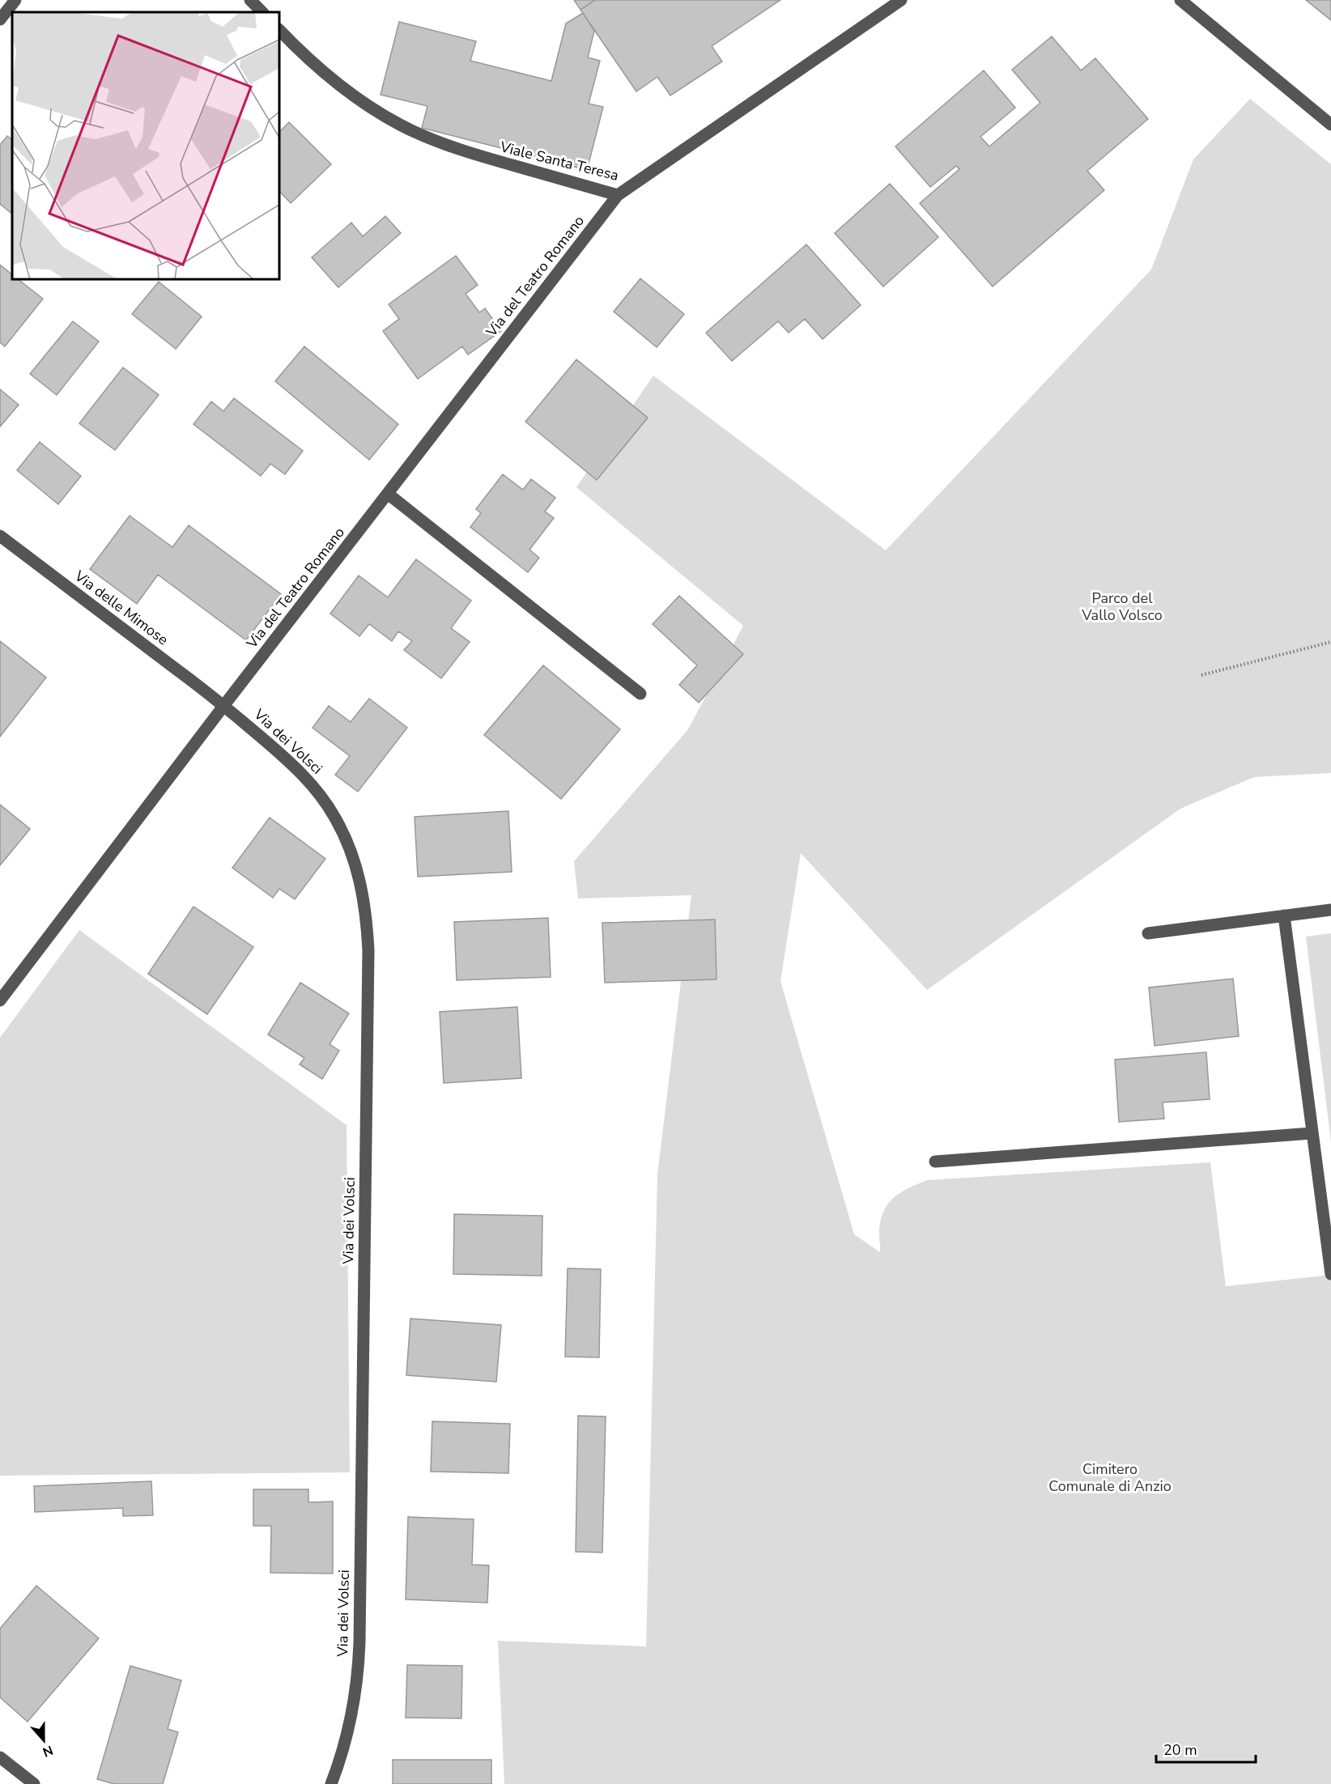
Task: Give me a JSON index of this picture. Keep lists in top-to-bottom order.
{
  "streets": {
    "street": [
      "Viale Santa Teresa",
      "Via del Teatro Romano",
      "Via delle Mimose",
      "Via dei Volsci"
    ]
  },
  "crossings": [
    ["Viale Santa Teresa", "Via del Teatro Romano"],
    ["Via del Teatro Romano", "Via delle Mimose"],
    ["Via del Teatro Romano", "Via dei Volsci"],
    ["Via delle Mimose", "Via dei Volsci"]
  ],
  "parks": ["Parco del Vallo Volsco", "Cimitero Comunale di Anzio"],
  "scale_bar": "20 m",
  "north": "bottom"
}
